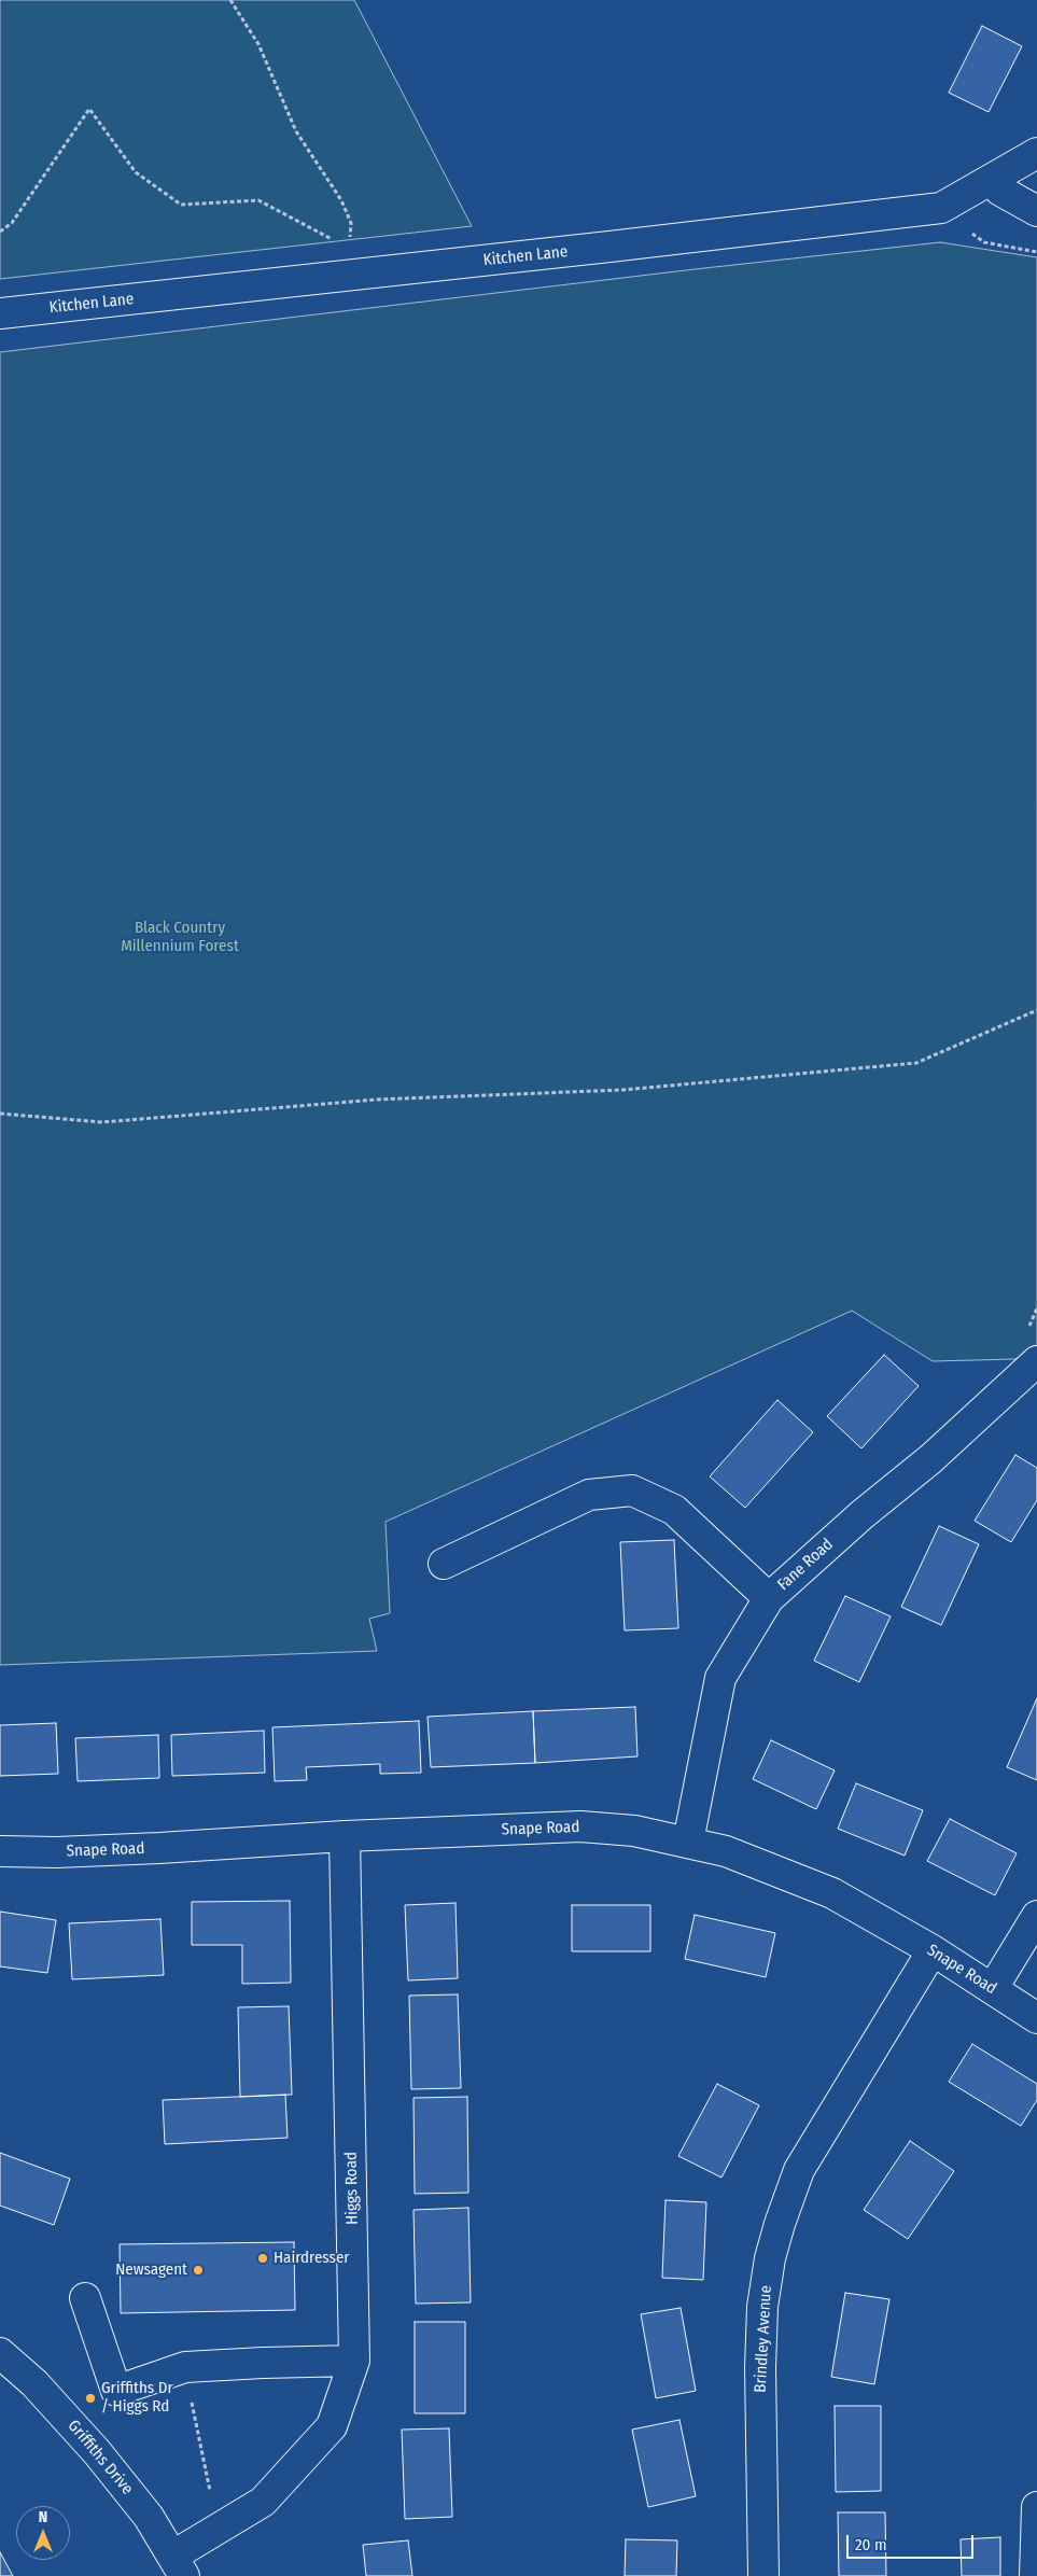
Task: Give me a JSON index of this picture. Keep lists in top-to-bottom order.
{
  "streets": {
    "street": [
      "Kitchen Lane",
      "Fane Road",
      "Snape Road",
      "Higgs Road",
      "Brindley Avenue",
      "Griffiths Drive"
    ]
  },
  "crossings": [
    ["Fane Road", "Snape Road"],
    ["Snape Road", "Higgs Road"],
    ["Snape Road", "Brindley Avenue"],
    ["Higgs Road", "Griffiths Drive"]
  ],
  "parks": ["Black Country Millennium Forest"],
  "places": ["Hairdresser", "Newsagent", "Griffiths Dr / Higgs Rd"],
  "scale_bar": "20 m",
  "north": "top"
}
